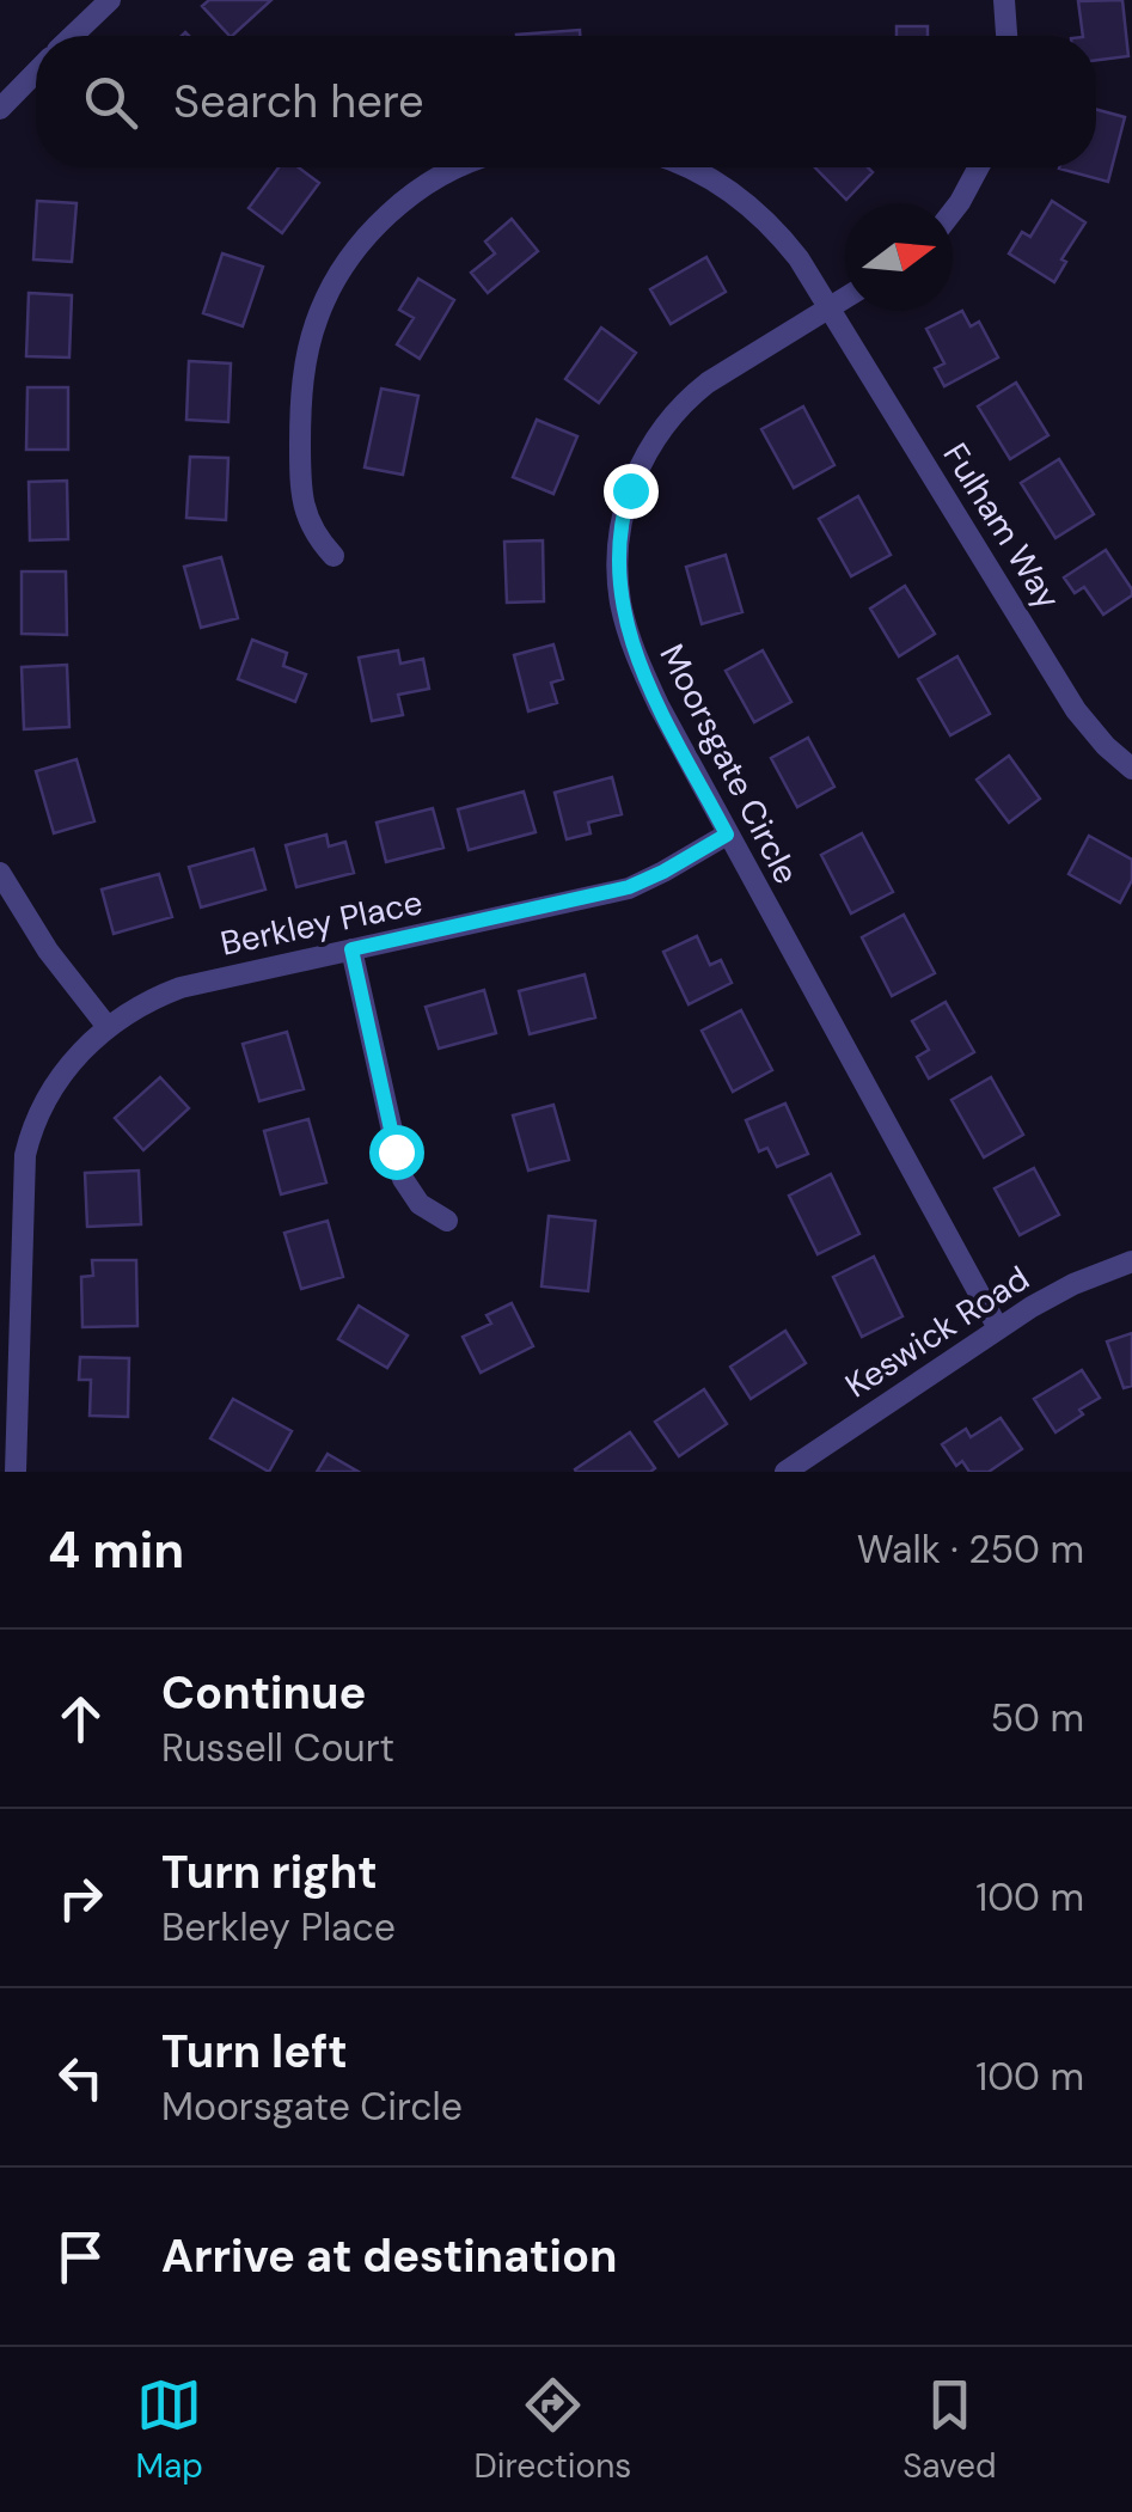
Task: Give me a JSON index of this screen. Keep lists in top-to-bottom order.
{
  "streets": {
    "street": [
      "Fulham Way",
      "Moorsgate Circle",
      "Berkley Place",
      "Keswick Road"
    ]
  },
  "crossings": [
    ["Fulham Way", "Moorsgate Circle"],
    ["Moorsgate Circle", "Berkley Place"],
    ["Moorsgate Circle", "Keswick Road"]
  ],
  "north": "right",
  "page": {
    "search": "Search here",
    "heading": ["4 min", "Walk · 250 m"],
    "list": [
      ["Continue", "Russell Court", "50 m"],
      ["Turn right", "Berkley Place", "100 m"],
      ["Turn left", "Moorsgate Circle", "100 m"],
      "Arrive at destination"
    ],
    "nav": ["Map", "Directions", "Saved"]
  }
}
